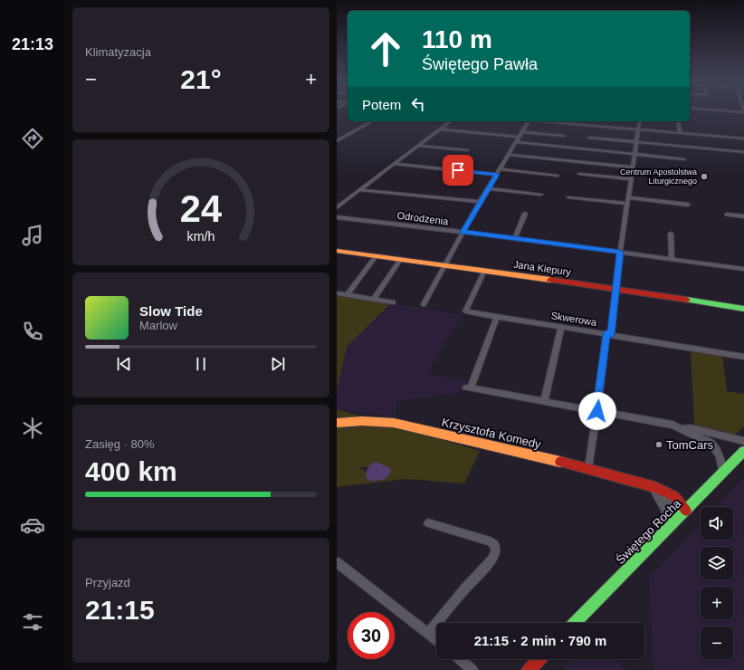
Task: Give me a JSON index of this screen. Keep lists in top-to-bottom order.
{
  "streets": {
    "street": [
      "Odrodzenia",
      "Jana Kiepury",
      "Skwerowa",
      "Krzysztofa Komedy",
      "Świętego Rocha"
    ]
  },
  "crossings": [
    ["Jana Kiepury", "Skwerowa"],
    ["Krzysztofa Komedy", "Świętego Rocha"]
  ],
  "places": ["Centrum Apostolstwa Liturgicznego", "TomCars"],
  "page": {
    "tabs": "21:13",
    "tile": [
      "Klimatyzacja",
      ["Zasięg · 80%", "400 km"],
      ["Przyjazd", "21:15"]
    ],
    "turn": ["110 m", "Świętego Pawła"],
    "heat": ["−", "21°", "+"],
    "then": "Potem",
    "song": ["Slow Tide", "Marlow"],
    "map_buttons": ["+", "−"],
    "limit": "30",
    "trip": "21:15 · 2 min · 790 m",
    "gauge": ["24", "km/h"]
  }
}
